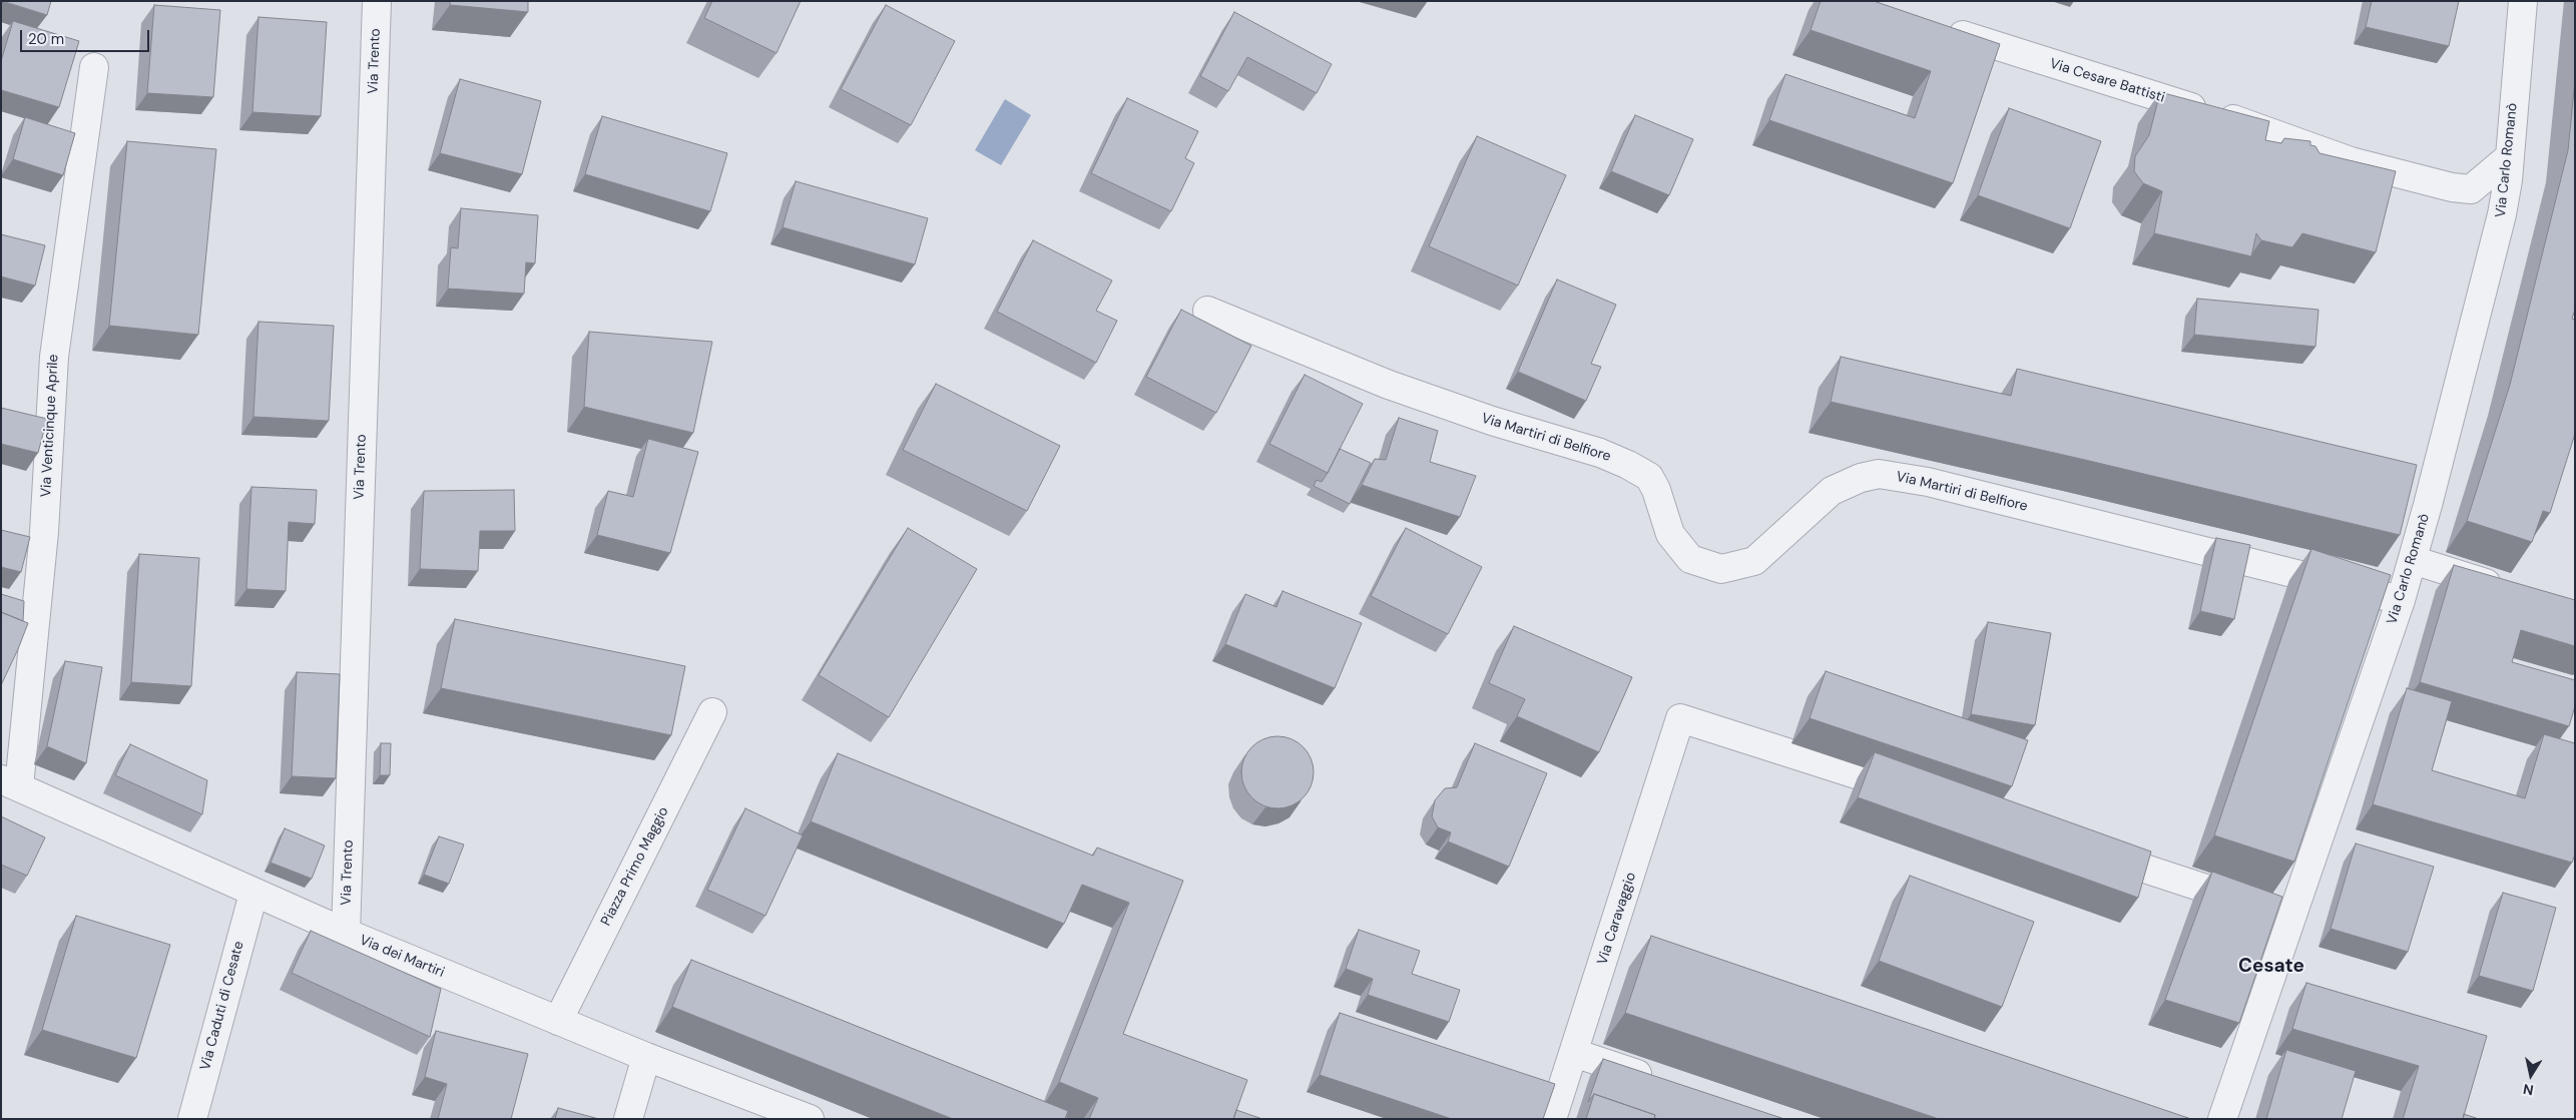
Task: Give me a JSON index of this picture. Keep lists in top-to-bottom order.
{
  "streets": {
    "street": [
      "Via Trento",
      "Via Cesare Battisti",
      "Via Carlo Romanò",
      "Via Venticinque Aprile",
      "Via Martiri di Belfiore",
      "Piazza Primo Maggio",
      "Via Caravaggio",
      "Via dei Martiri",
      "Via Caduti di Cesate"
    ]
  },
  "crossings": [
    ["Via Trento", "Via dei Martiri"],
    ["Via Carlo Romanò", "Via Martiri di Belfiore"],
    ["Via Venticinque Aprile", "Via dei Martiri"],
    ["Piazza Primo Maggio", "Via dei Martiri"],
    ["Via dei Martiri", "Via Caduti di Cesate"]
  ],
  "districts": ["Cesate"],
  "scale_bar": "20 m",
  "north": "bottom"
}
